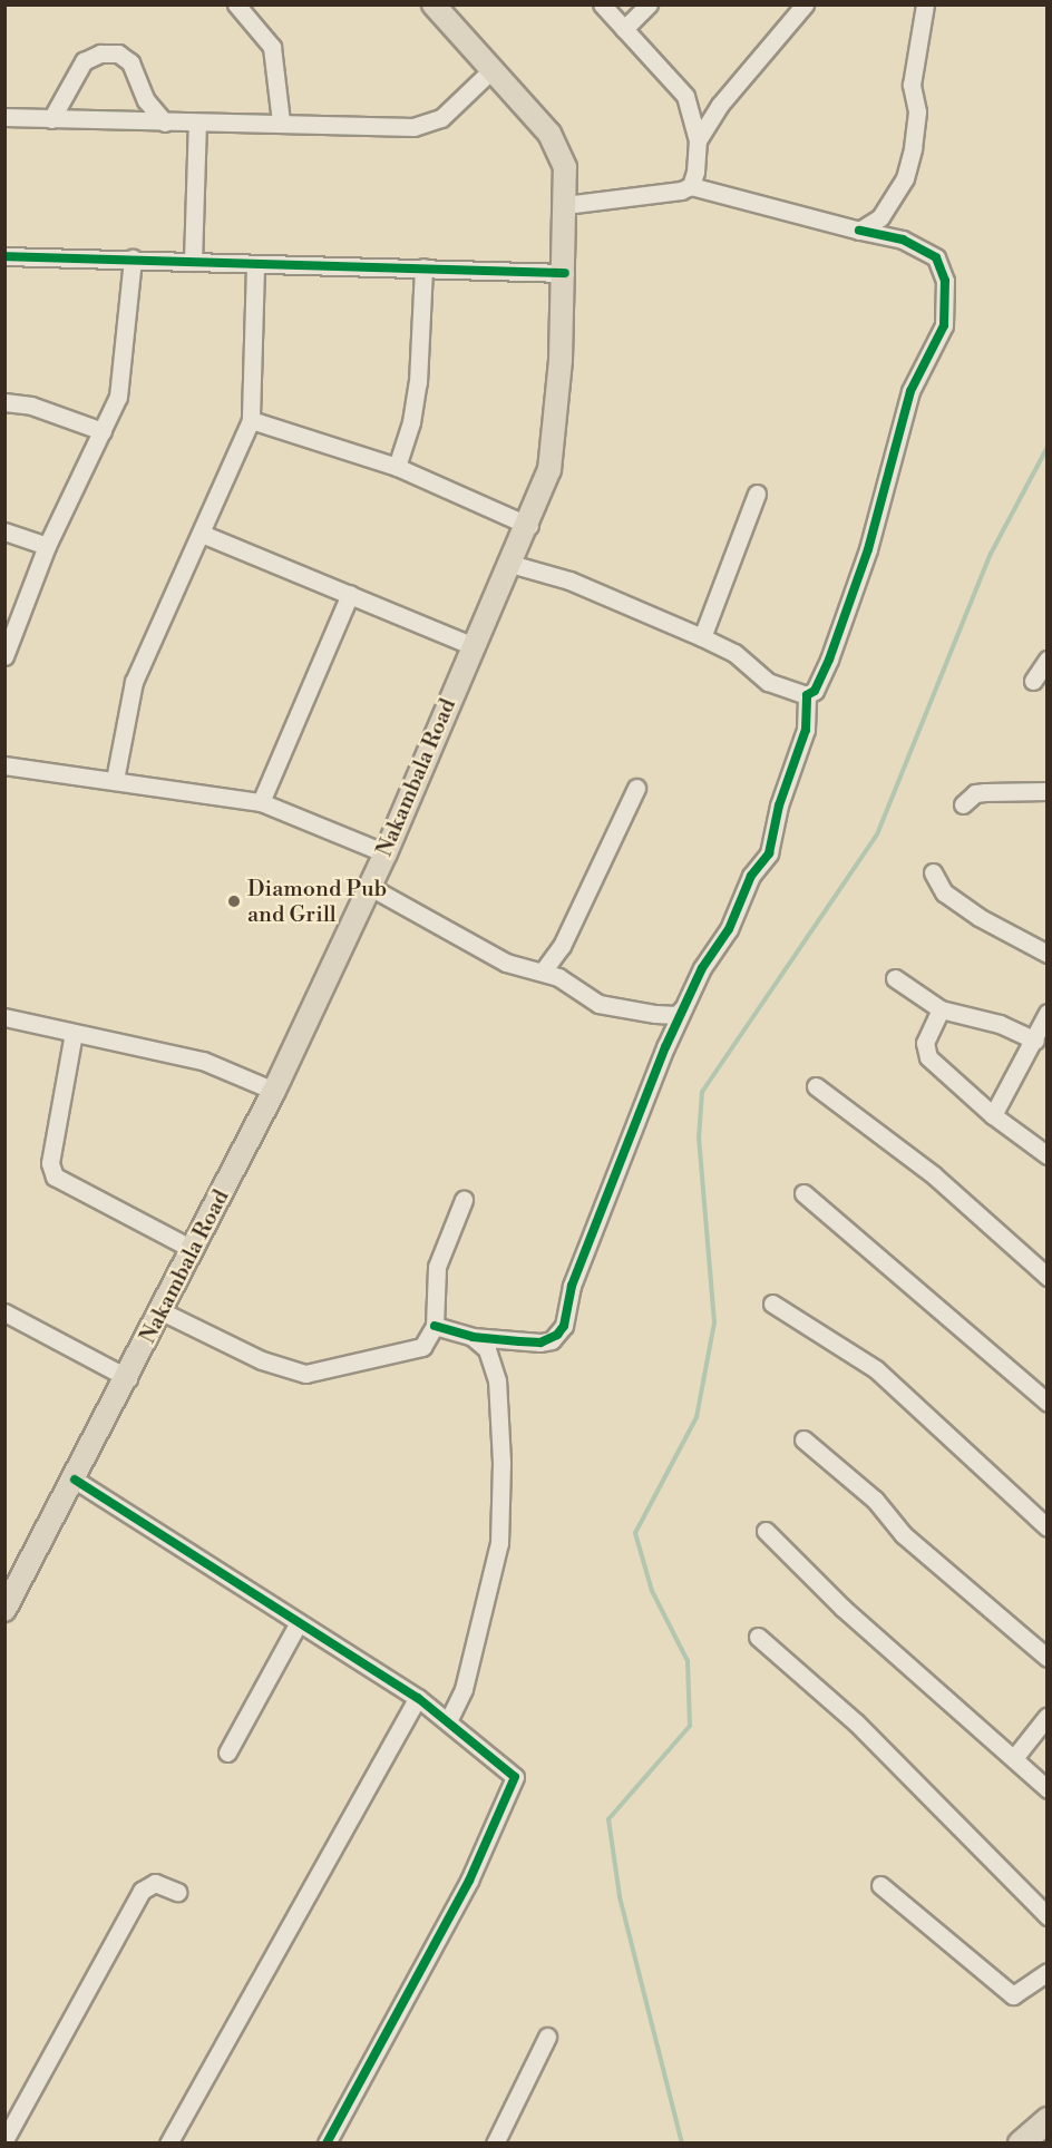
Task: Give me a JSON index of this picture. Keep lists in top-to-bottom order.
{
  "streets": {
    "main road": ["Nakambala Road"]
  },
  "places": ["Diamond Pub and Grill"]
}
